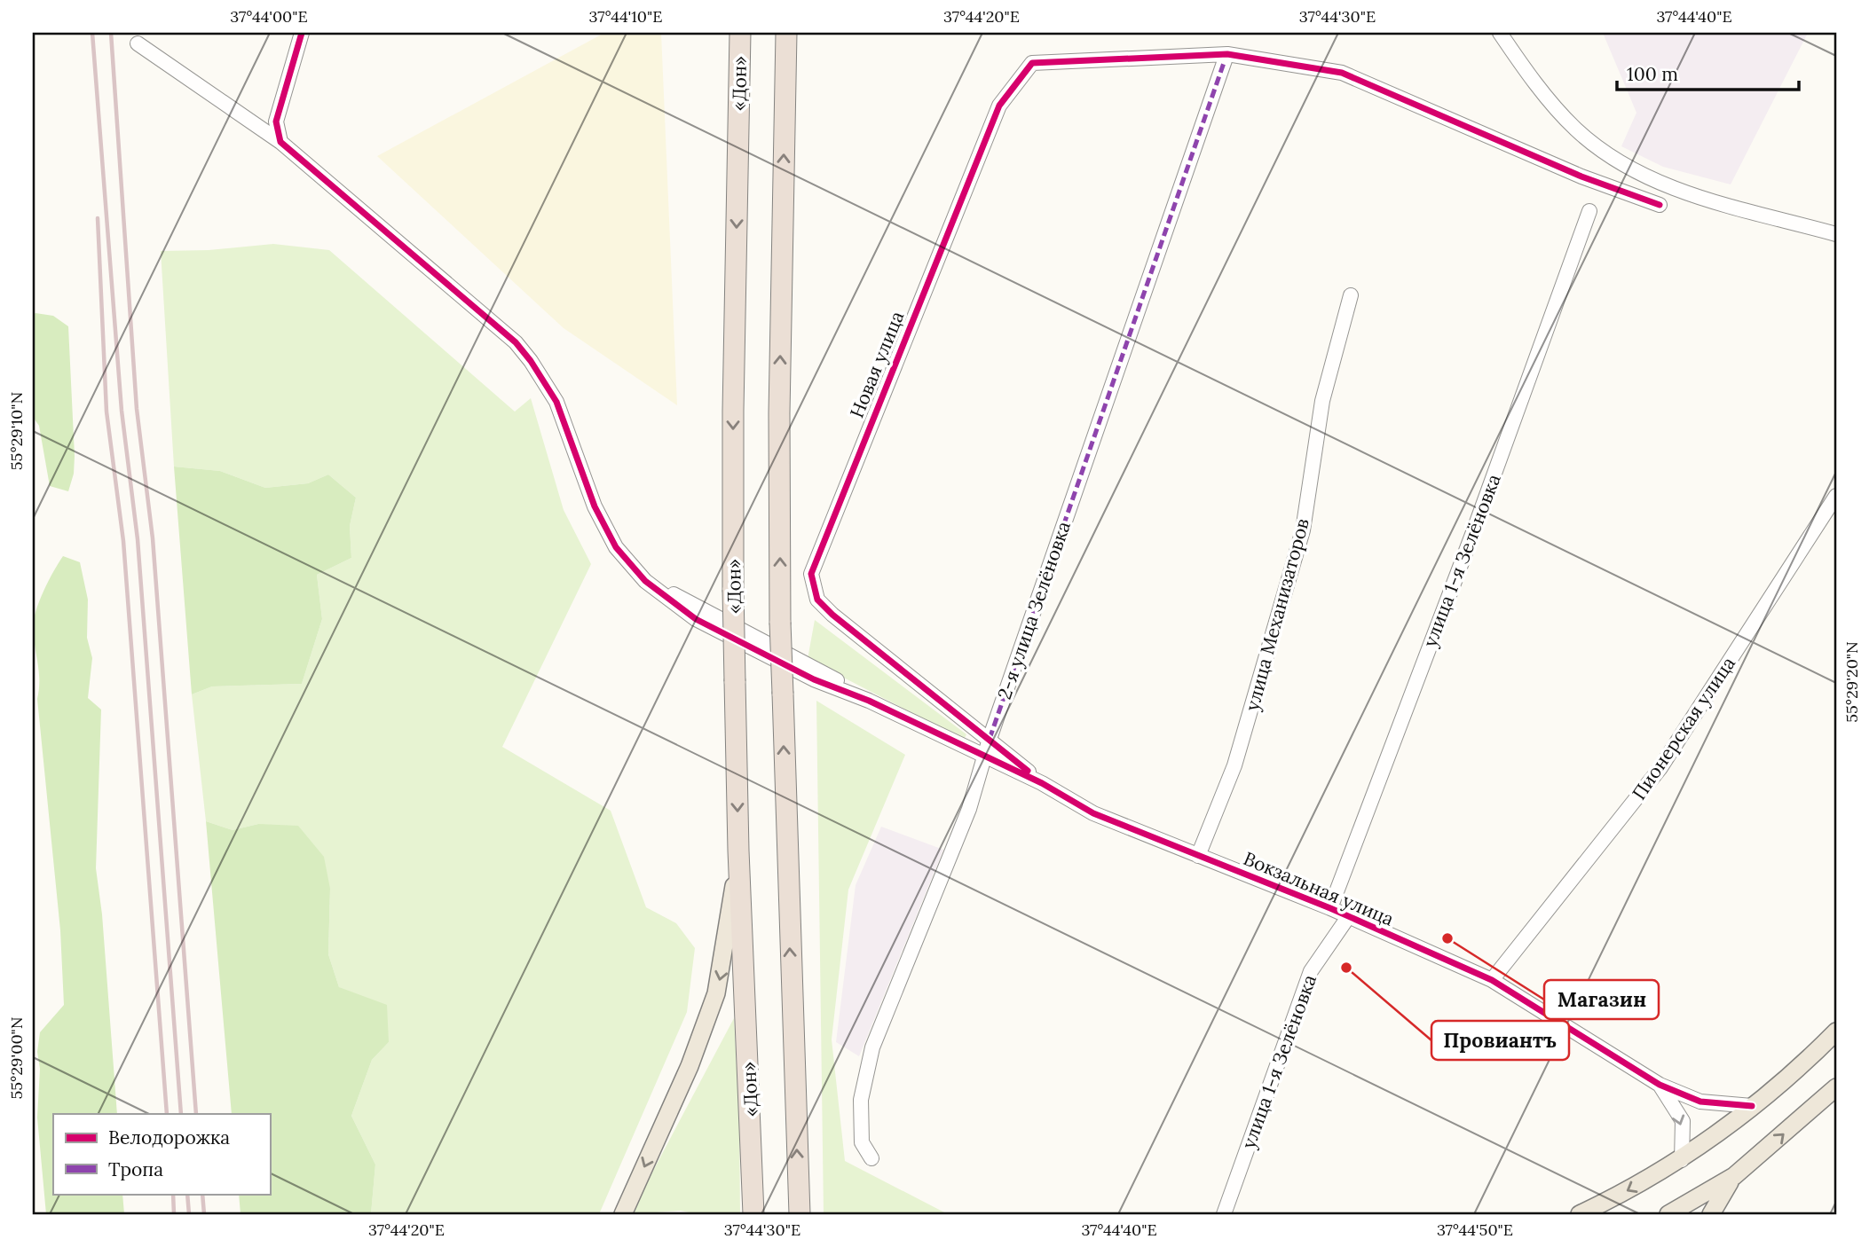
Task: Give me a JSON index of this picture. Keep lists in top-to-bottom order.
{
  "streets": {
    "highway": ["«Дон»"],
    "street": [
      "Новая улица",
      "улица 1-я Зелёновка",
      "2-я улица Зелёновка",
      "улица Механизаторов",
      "Пионерская улица",
      "Вокзальная улица"
    ]
  },
  "crossings": [
    ["Новая улица", "2-я улица Зелёновка"],
    ["Новая улица", "Вокзальная улица"],
    ["улица 1-я Зелёновка", "Вокзальная улица"],
    ["2-я улица Зелёновка", "Вокзальная улица"],
    ["улица Механизаторов", "Вокзальная улица"],
    ["Пионерская улица", "Вокзальная улица"]
  ],
  "places": ["Магазин", "Провиантъ"],
  "legend": ["Велодорожка", "Тропа"],
  "scale_bar": "100 m",
  "coordinates": [
    "37°44'00\"E",
    "37°44'10\"E",
    "37°44'20\"E",
    "37°44'30\"E",
    "37°44'40\"E",
    "55°29'10\"N",
    "55°29'20\"N",
    "55°29'00\"N",
    "37°44'50\"E"
  ]
}
